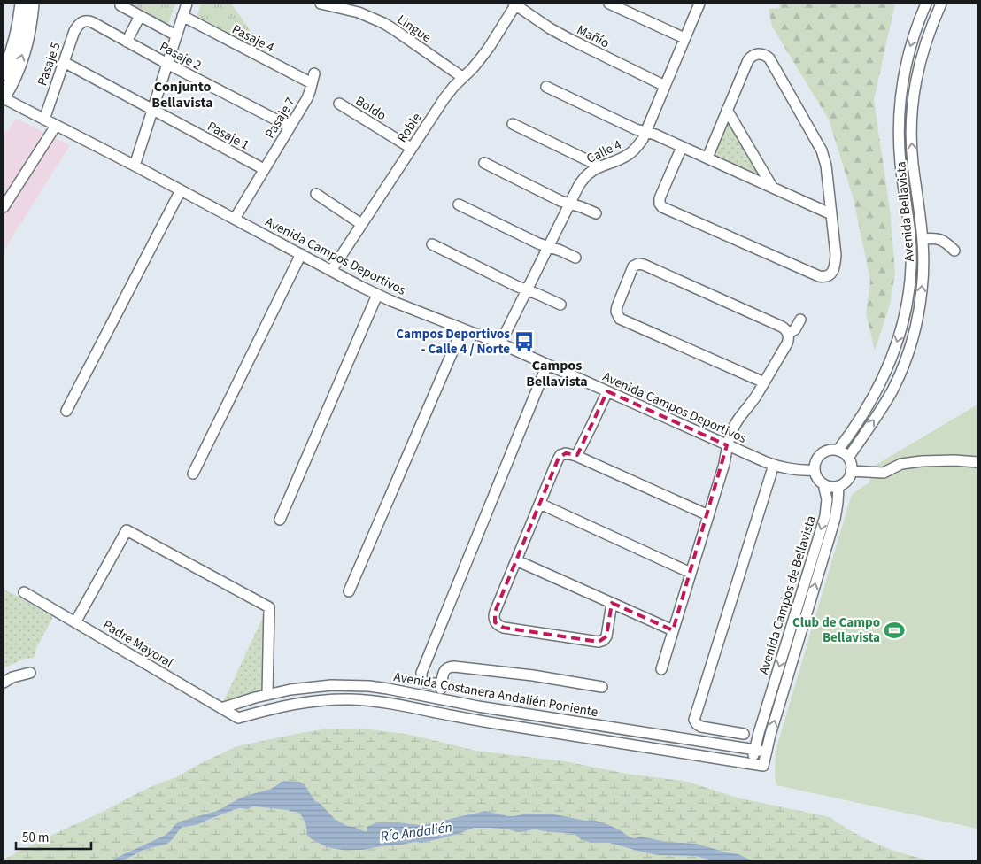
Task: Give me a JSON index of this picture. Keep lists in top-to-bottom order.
{
  "streets": {
    "street": [
      "Lingue",
      "Mañío",
      "Pasaje 4",
      "Pasaje 2",
      "Pasaje 5",
      "Boldo",
      "Pasaje 7",
      "Roble",
      "Pasaje 1",
      "Calle 4",
      "Avenida Bellavista",
      "Avenida Campos Deportivos",
      "Avenida Campos de Bellavista",
      "Padre Mayoral",
      "Avenida Costanera Andalién Poniente"
    ]
  },
  "crossings": [
    ["Lingue", "Roble"],
    ["Mañío", "Roble"],
    ["Mañío", "Calle 4"],
    ["Pasaje 4", "Pasaje 7"],
    ["Pasaje 2", "Pasaje 5"],
    ["Pasaje 2", "Pasaje 7"],
    ["Pasaje 5", "Pasaje 1"],
    ["Pasaje 5", "Avenida Campos Deportivos"],
    ["Boldo", "Roble"],
    ["Pasaje 7", "Pasaje 1"],
    ["Pasaje 7", "Avenida Campos Deportivos"],
    ["Roble", "Avenida Campos Deportivos"],
    ["Calle 4", "Avenida Campos Deportivos"],
    ["Avenida Bellavista", "Avenida Campos Deportivos"],
    ["Avenida Bellavista", "Avenida Campos de Bellavista"],
    ["Avenida Campos Deportivos", "Avenida Campos de Bellavista"],
    ["Avenida Campos de Bellavista", "Avenida Costanera Andalién Poniente"],
    ["Padre Mayoral", "Avenida Costanera Andalién Poniente"]
  ],
  "districts": ["Conjunto Bellavista", "Campos Bellavista"],
  "water": ["Río Andalién"],
  "places": {
    "bus stop": ["Campos Deportivos - Calle 4 / Norte"],
    "sports": ["Club de Campo Bellavista"]
  },
  "scale_bar": "50 m"
}
